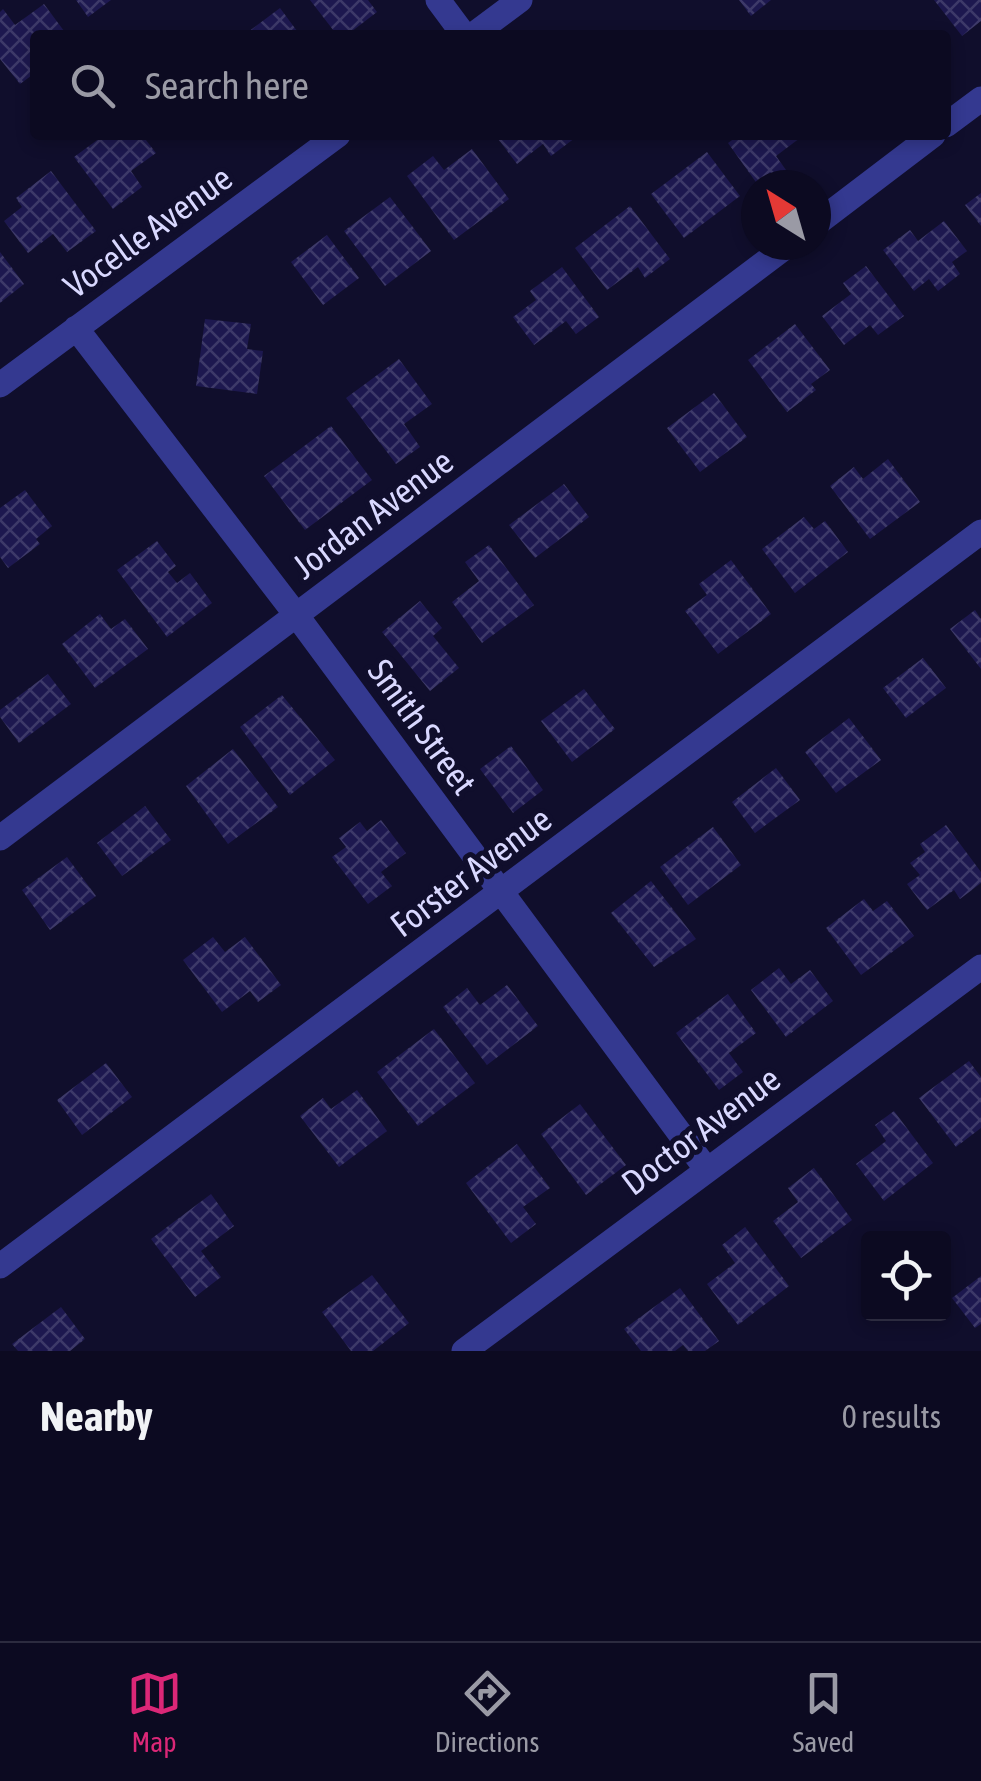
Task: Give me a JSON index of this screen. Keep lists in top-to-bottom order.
{
  "streets": {
    "street": [
      "Vocelle Avenue",
      "Jordan Avenue",
      "Smith Street",
      "Forster Avenue",
      "Doctor Avenue"
    ]
  },
  "crossings": [
    ["Vocelle Avenue", "Smith Street"],
    ["Jordan Avenue", "Smith Street"],
    ["Smith Street", "Forster Avenue"],
    ["Smith Street", "Doctor Avenue"]
  ],
  "north": "top left",
  "page": {
    "search": "Search here",
    "heading": ["Nearby", "0 results"],
    "nav": ["Map", "Directions", "Saved"]
  }
}
